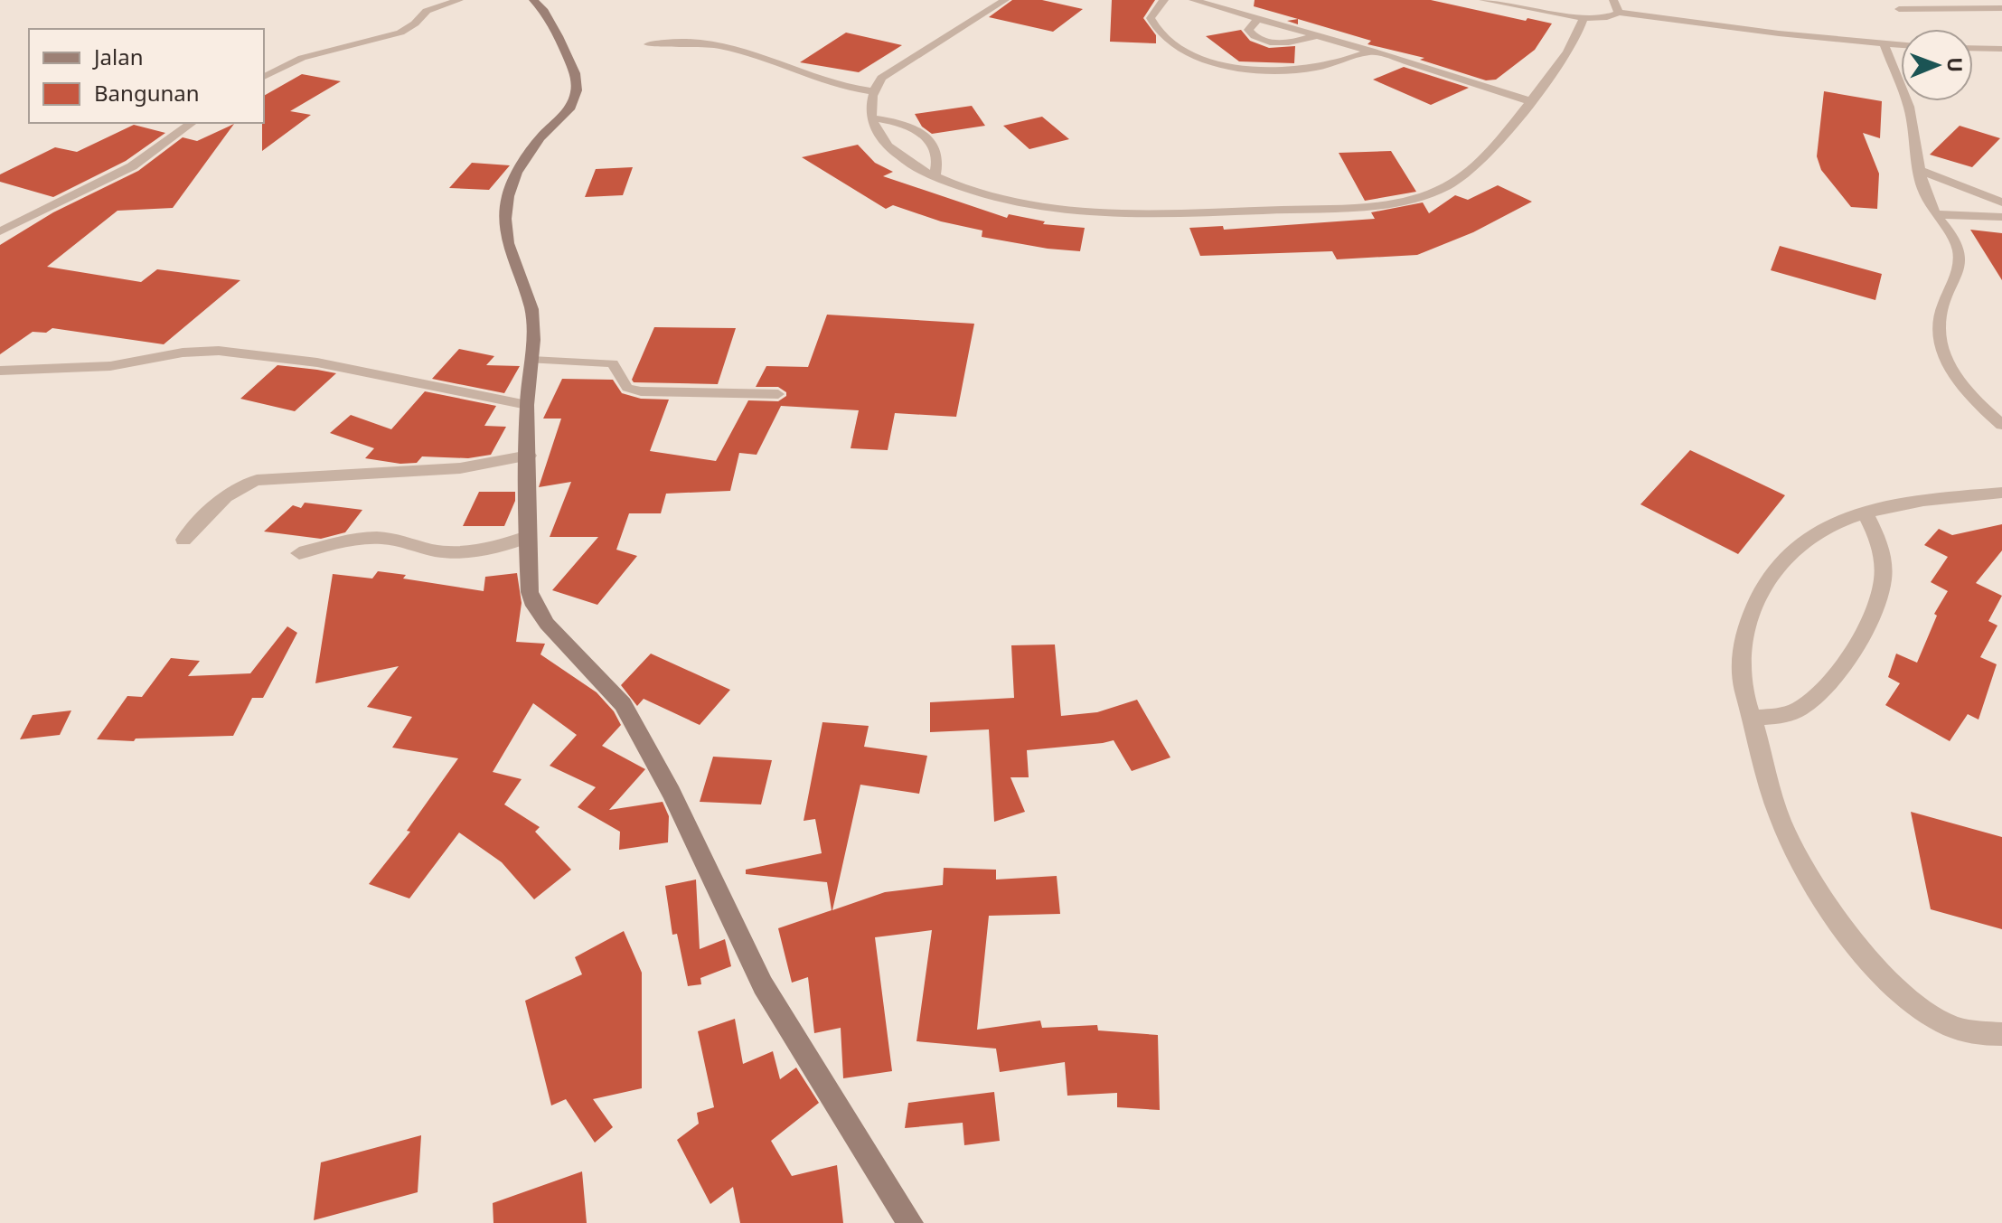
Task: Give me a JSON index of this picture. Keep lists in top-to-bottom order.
{
  "legend": ["Jalan", "Bangunan"],
  "north": "right"
}
